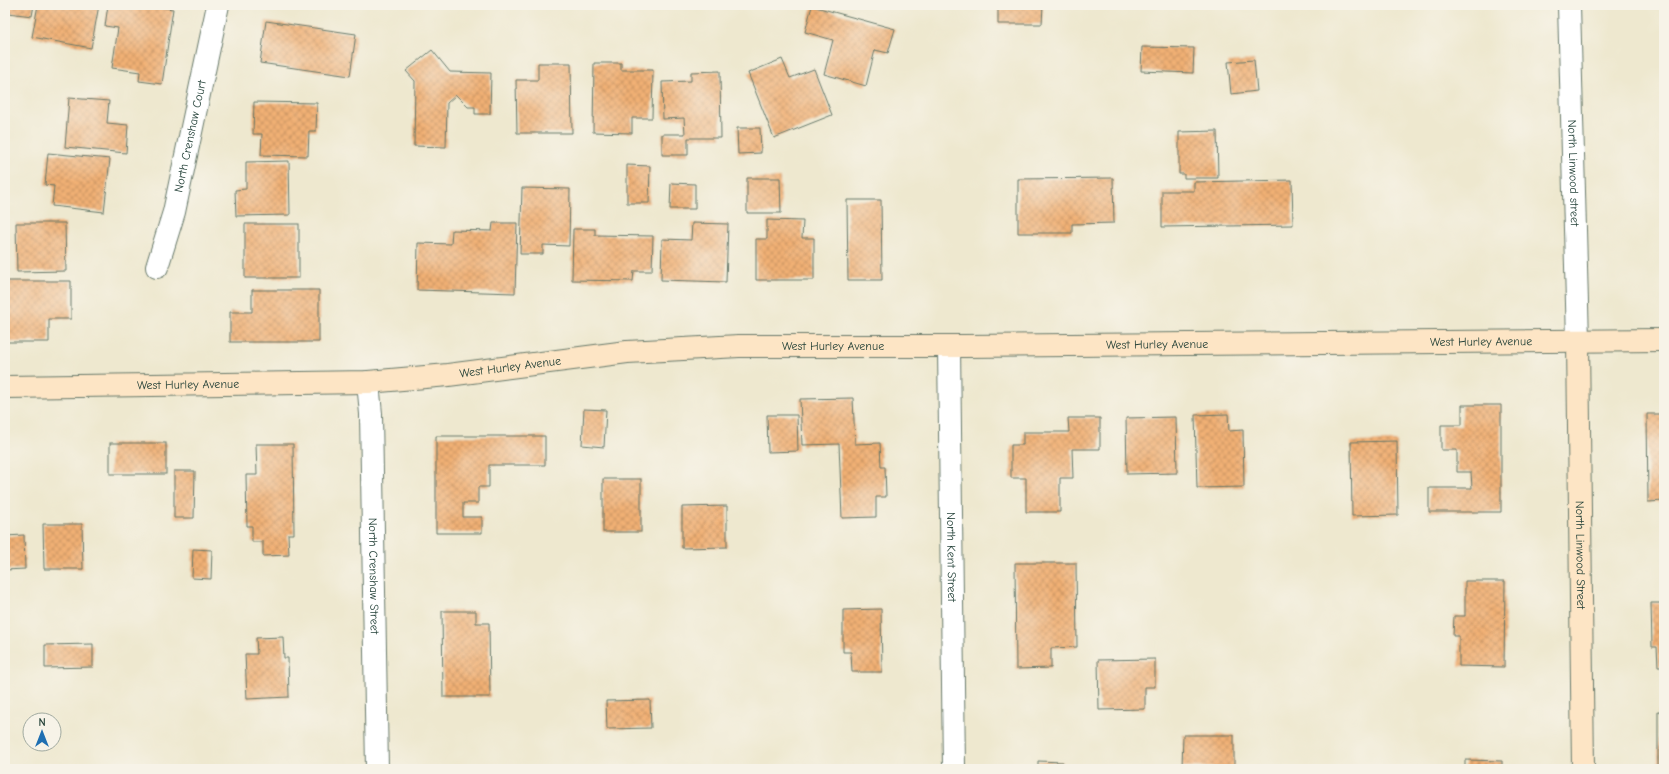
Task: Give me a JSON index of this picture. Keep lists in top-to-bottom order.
{
  "streets": {
    "street": [
      "North Crenshaw Court",
      "North Linwood street",
      "West Hurley Avenue",
      "North Linwood Street",
      "North Kent Street",
      "North Crenshaw Street"
    ]
  },
  "crossings": [
    ["North Linwood street", "West Hurley Avenue"],
    ["North Linwood street", "North Linwood Street"],
    ["West Hurley Avenue", "North Linwood Street"],
    ["West Hurley Avenue", "North Kent Street"],
    ["West Hurley Avenue", "North Crenshaw Street"]
  ],
  "north": "top"
}
